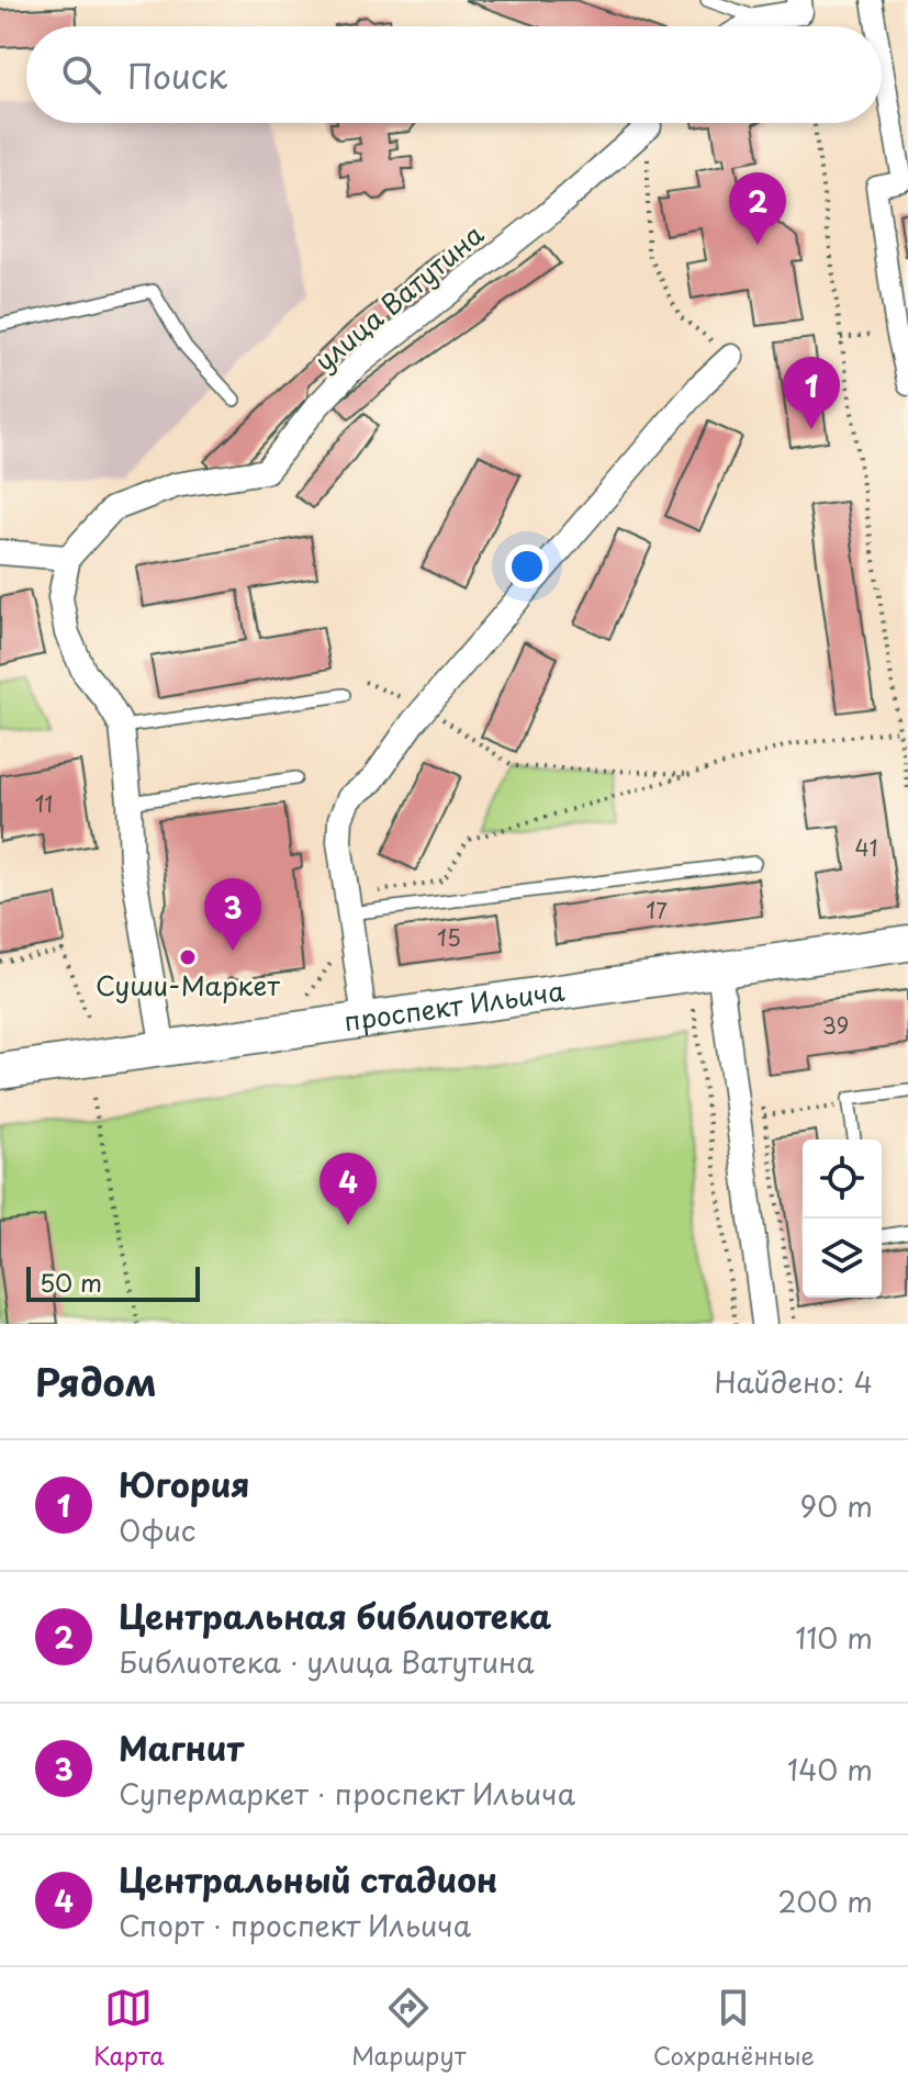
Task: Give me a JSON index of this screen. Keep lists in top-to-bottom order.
{
  "streets": {
    "main road": ["проспект Ильича"],
    "street": ["улица Ватутина"]
  },
  "places": ["Суши-Маркет"],
  "house_numbers": [
    "11",
    "41",
    "17",
    "15",
    "39"
  ],
  "scale_bar": "50 m",
  "page": {
    "search": "Поиск",
    "pins": [
      "2",
      "1",
      "3",
      "4"
    ],
    "scale": "50 m",
    "heading": ["Рядом", "Найдено: 4"],
    "list": [
      {
        "mark": "1",
        "name": "Югория",
        "note": "Офис",
        "value": "90 m"
      },
      {
        "mark": "2",
        "name": "Центральная библиотека",
        "note": "Библиотека · улица Ватутина",
        "value": "110 m"
      },
      {
        "mark": "3",
        "name": "Магнит",
        "note": "Супермаркет · проспект Ильича",
        "value": "140 m"
      },
      {
        "mark": "4",
        "name": "Центральный стадион",
        "note": "Спорт · проспект Ильича",
        "value": "200 m"
      }
    ],
    "nav": ["Карта", "Маршрут", "Сохранённые"]
  }
}
